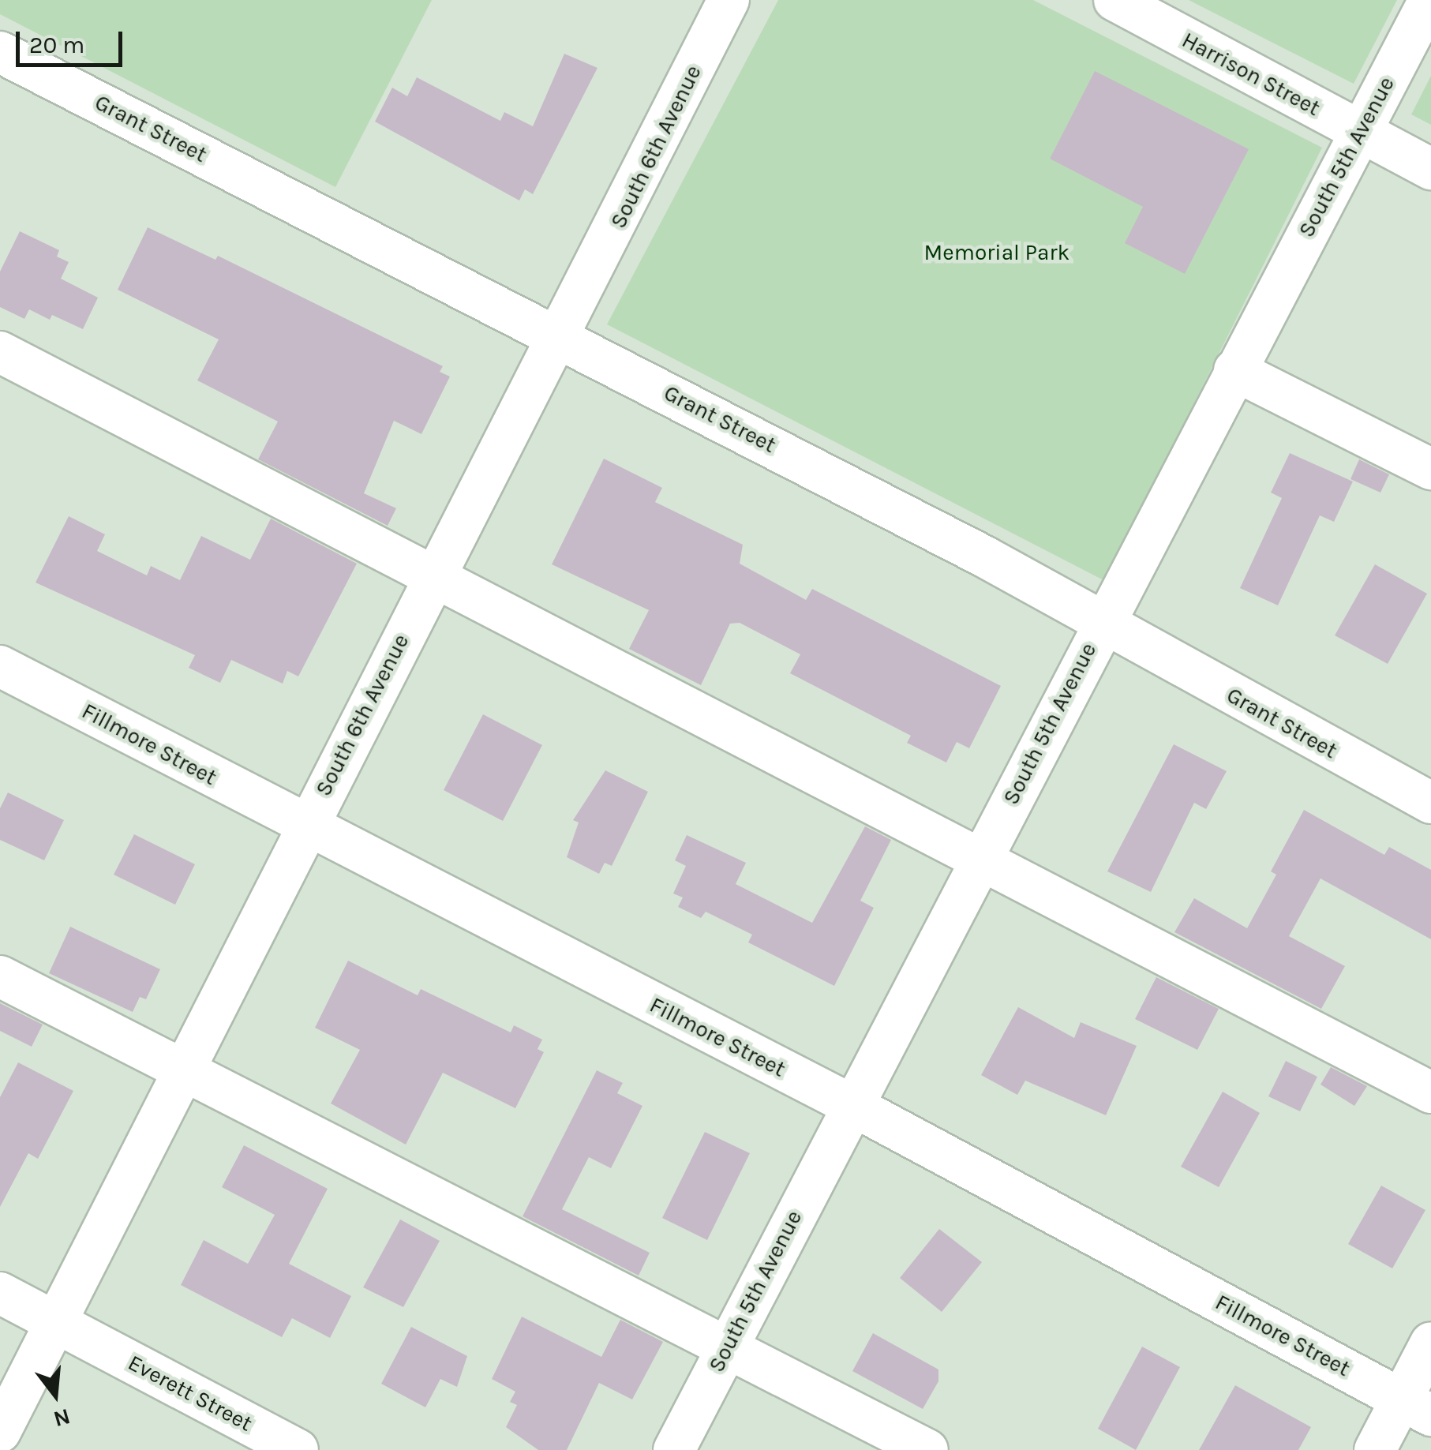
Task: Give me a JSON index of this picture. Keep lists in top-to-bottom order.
{
  "streets": {
    "street": [
      "Harrison Street",
      "Grant Street",
      "South 6th Avenue",
      "South 5th Avenue",
      "Fillmore Street",
      "Everett Street"
    ]
  },
  "crossings": [
    ["Harrison Street", "South 5th Avenue"],
    ["Grant Street", "South 6th Avenue"],
    ["Grant Street", "South 5th Avenue"],
    ["South 6th Avenue", "Fillmore Street"],
    ["South 6th Avenue", "Everett Street"],
    ["South 5th Avenue", "Fillmore Street"]
  ],
  "parks": ["Memorial Park"],
  "scale_bar": "20 m",
  "north": "bottom"
}
